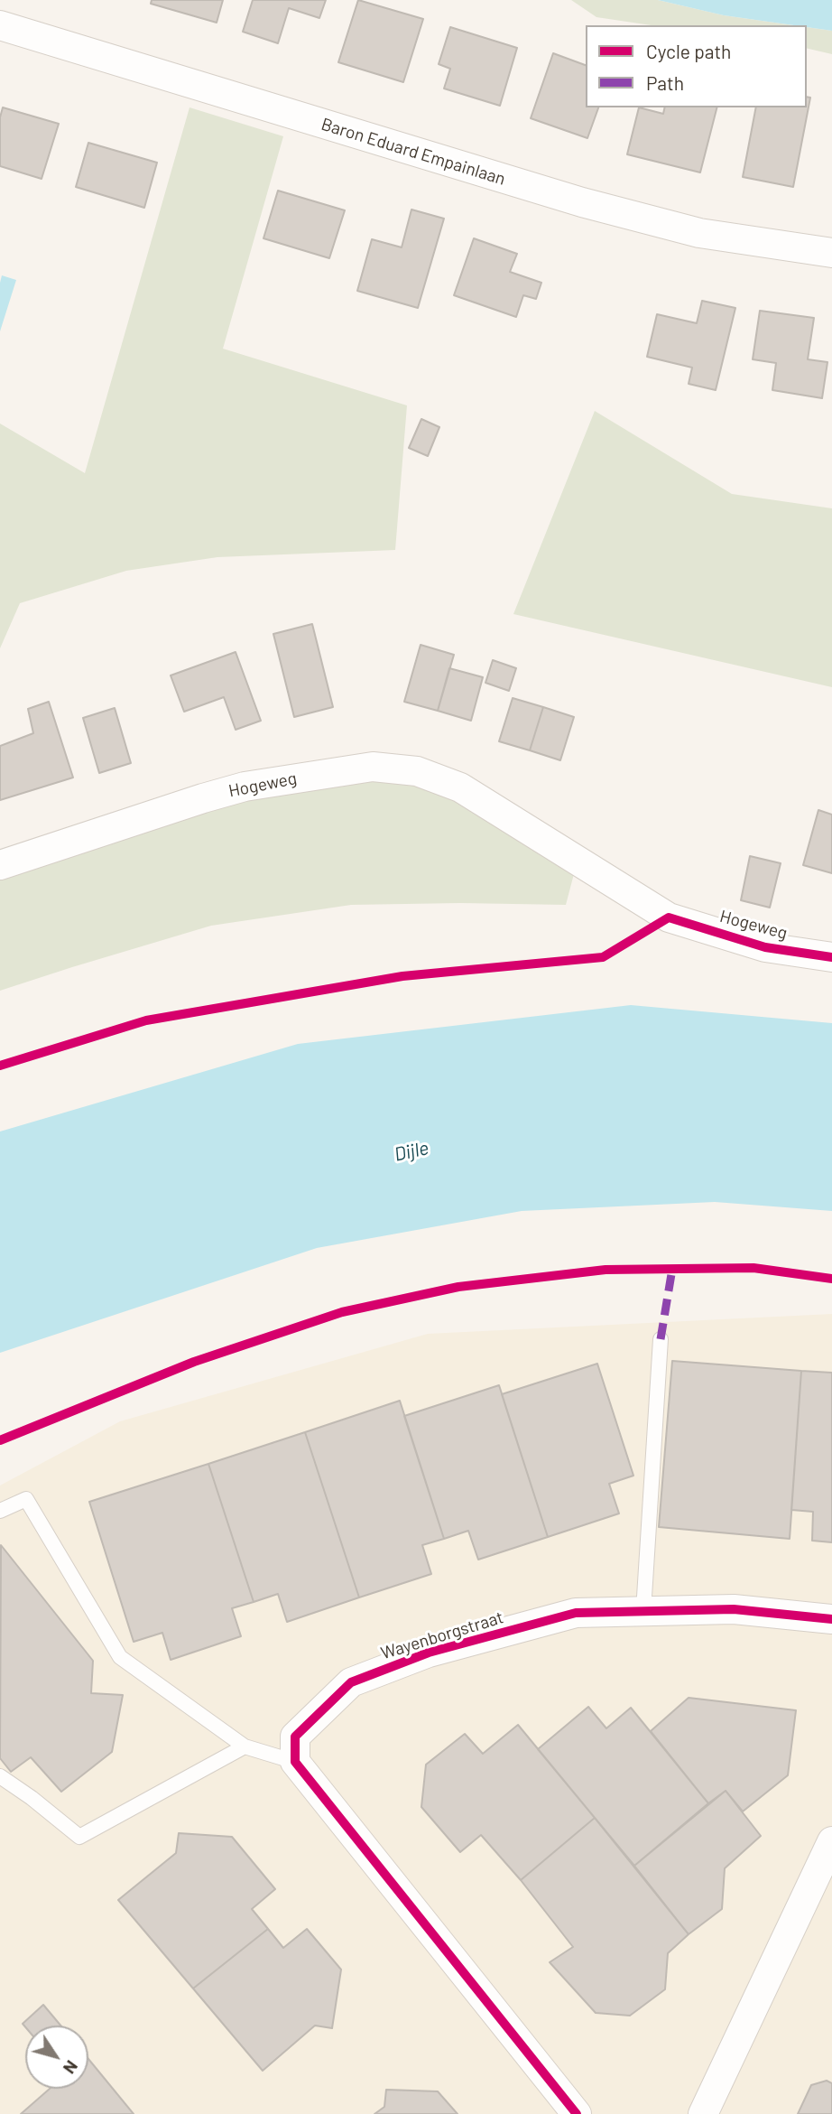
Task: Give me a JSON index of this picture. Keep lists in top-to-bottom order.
{
  "streets": {
    "street": ["Baron Eduard Empainlaan", "Hogeweg", "Wayenborgstraat"]
  },
  "water": ["Dijle"],
  "legend": ["Cycle path", "Path"],
  "north": "bottom right"
}
